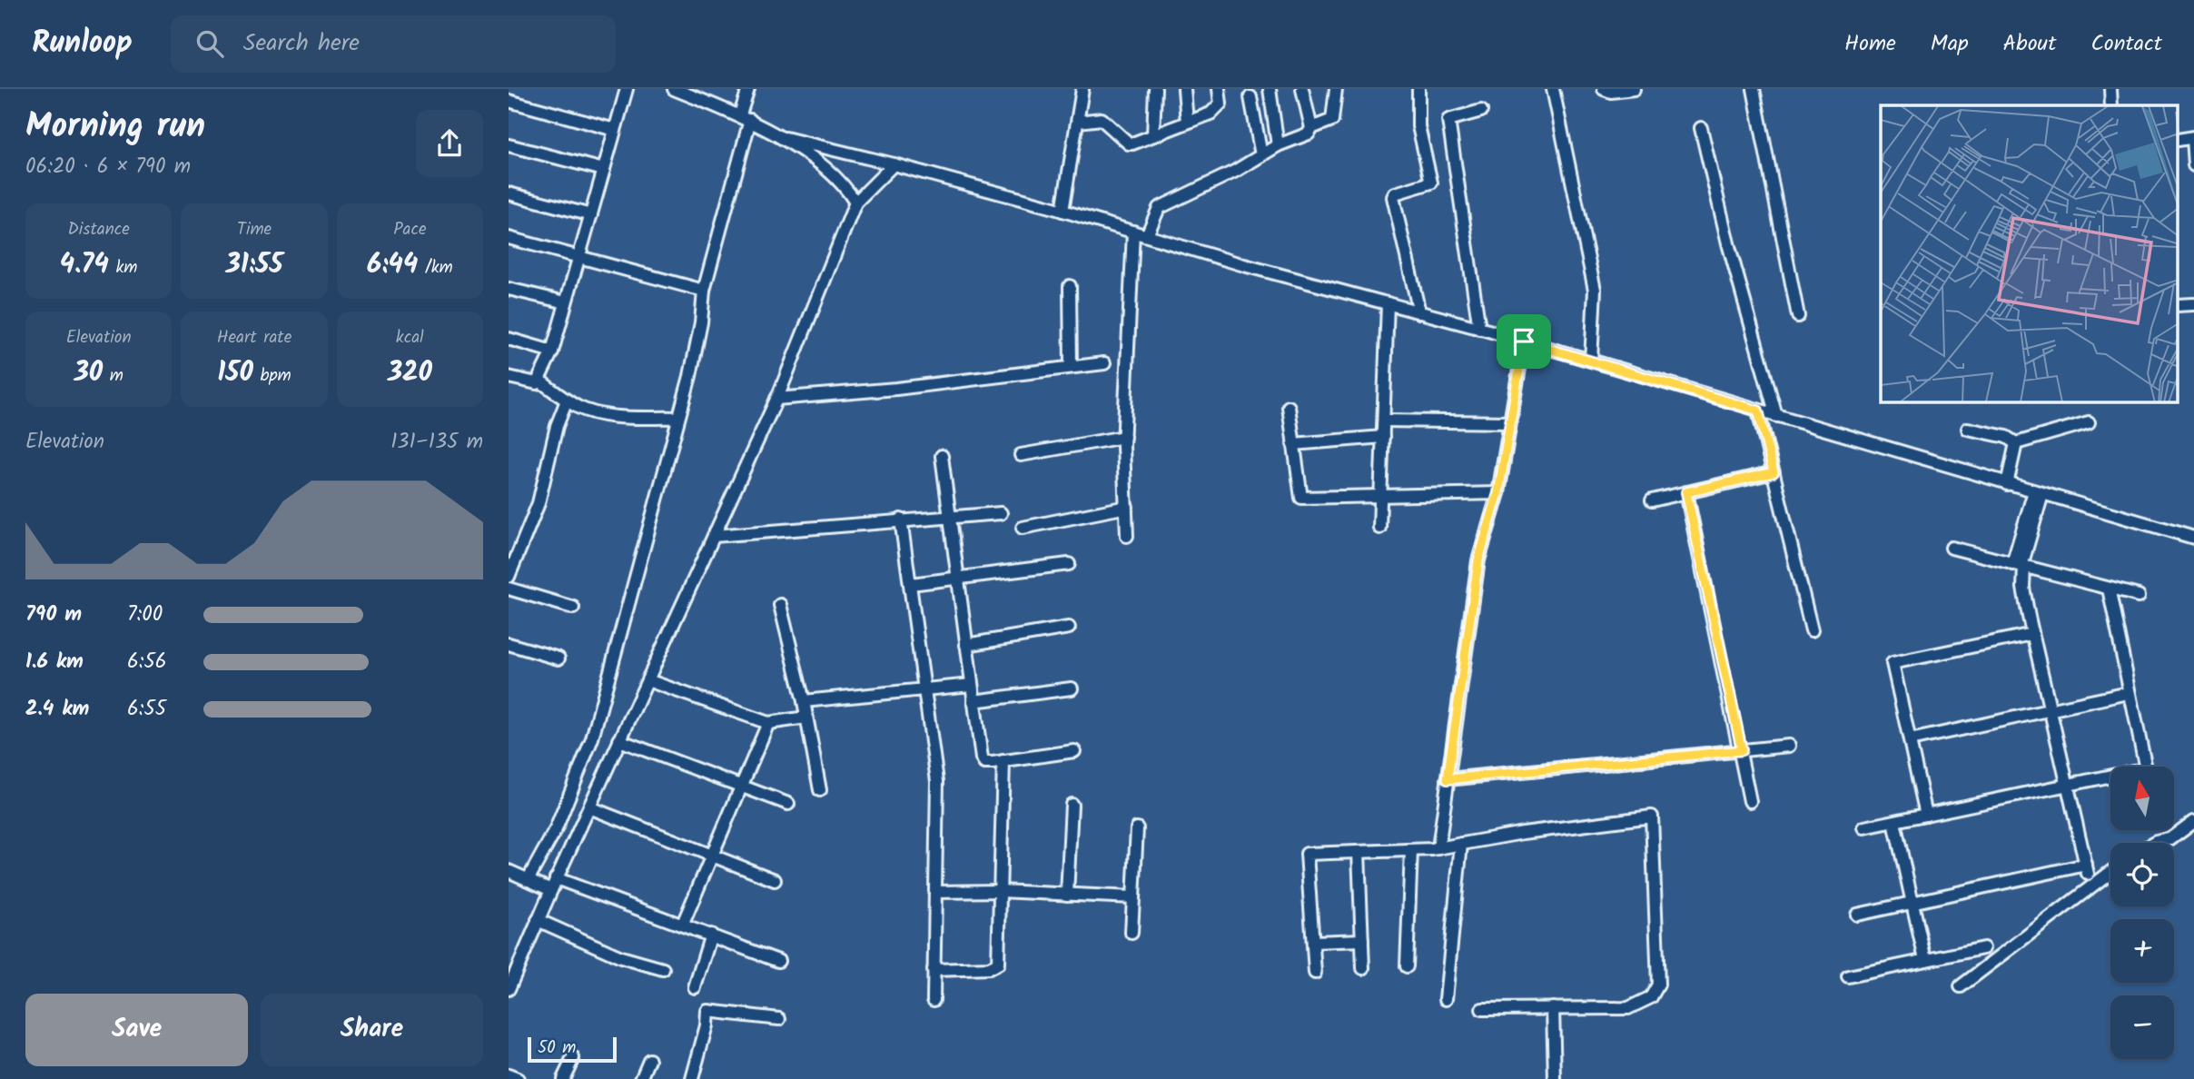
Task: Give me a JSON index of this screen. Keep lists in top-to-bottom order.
{
  "scale_bar": "50 m",
  "north": "top",
  "page": {
    "header": "Runloop",
    "search": "Search here",
    "nav": [
      "Home",
      "Map",
      "About",
      "Contact"
    ],
    "heading": ["Morning run", "06:20 · 6 × 790 m"],
    "stats": [
      ["Distance", "4.74 km"],
      ["Time", "31:55"],
      ["Pace", "6:44 /km"],
      ["Elevation", "30 m"],
      ["Heart rate", "150 bpm"],
      ["kcal", "320"]
    ],
    "chart": ["Elevation", "131–135 m"],
    "list": [
      {
        "name": "790 m",
        "note": "7:00"
      },
      {
        "name": "1.6 km",
        "note": "6:56"
      },
      {
        "name": "2.4 km",
        "note": "6:55"
      }
    ],
    "map_buttons": ["+", "−"],
    "buttons": ["Save", "Share"],
    "scale": "50 m"
  }
}
